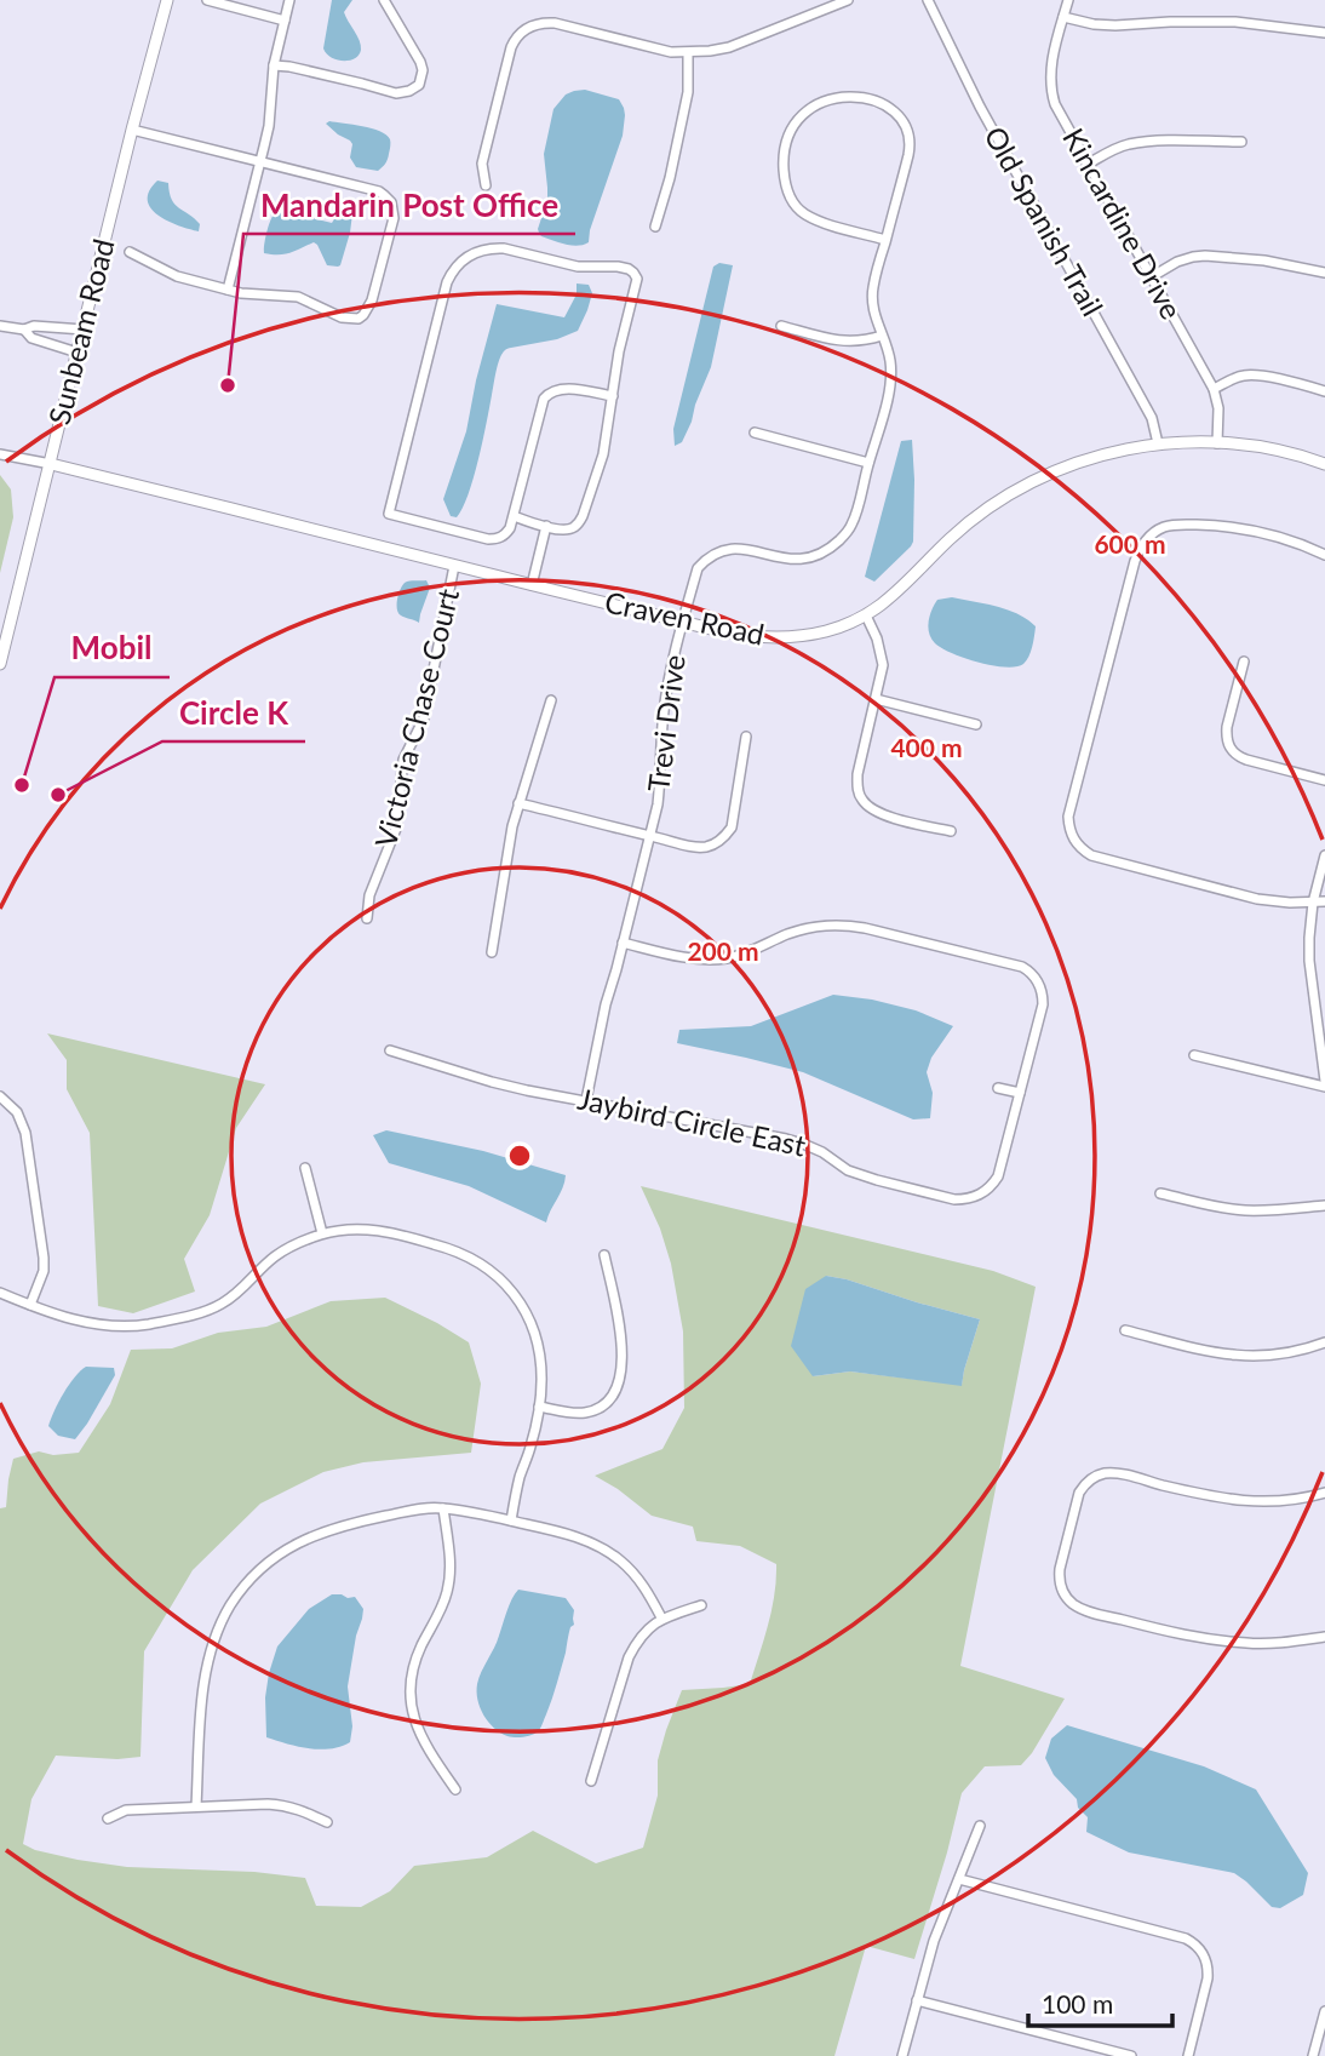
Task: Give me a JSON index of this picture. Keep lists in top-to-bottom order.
{
  "streets": {
    "street": [
      "Old Spanish Trail",
      "Kincardine Drive",
      "Sunbeam Road",
      "Craven Road",
      "Victoria Chase Court",
      "Trevi Drive",
      "Jaybird Circle East"
    ]
  },
  "crossings": [
    ["Old Spanish Trail", "Craven Road"],
    ["Kincardine Drive", "Craven Road"],
    ["Sunbeam Road", "Craven Road"],
    ["Craven Road", "Victoria Chase Court"],
    ["Craven Road", "Trevi Drive"],
    ["Trevi Drive", "Jaybird Circle East"]
  ],
  "places": ["Mandarin Post Office", "Mobil", "Circle K"],
  "scale_bar": "100 m",
  "rings": ["600 m", "400 m", "200 m"]
}
